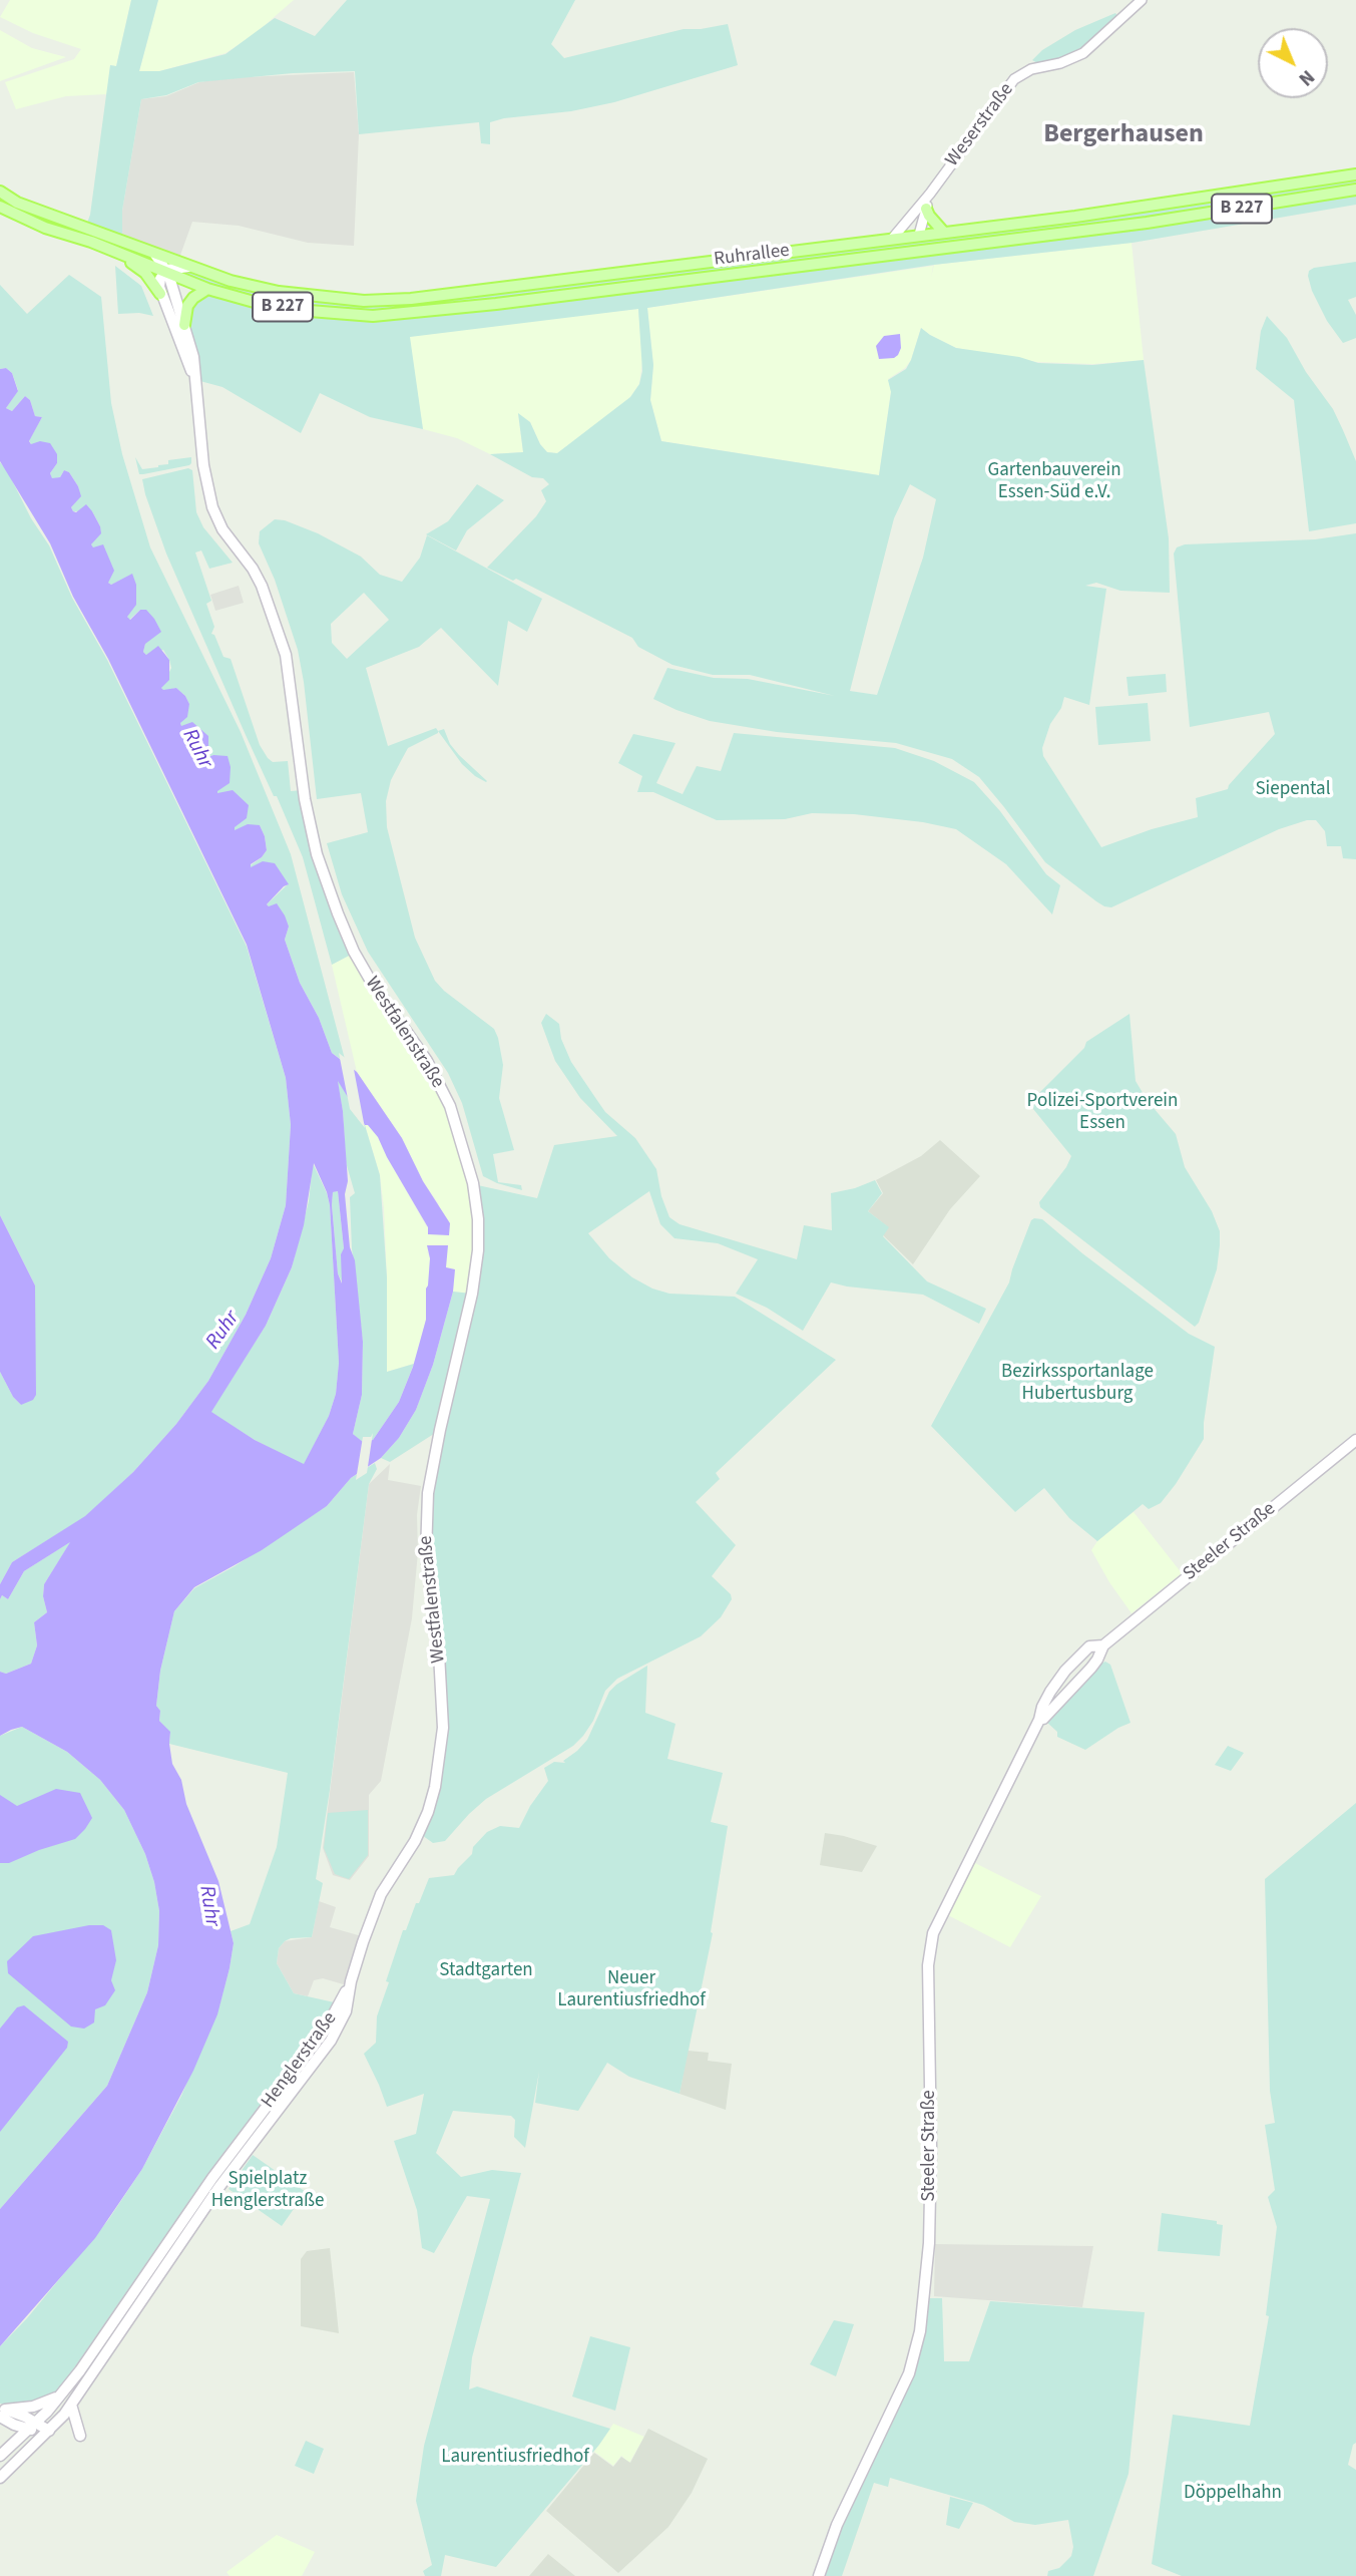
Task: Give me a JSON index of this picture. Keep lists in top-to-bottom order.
{
  "streets": {
    "main road": [
      "B 227",
      "Ruhrallee",
      "Westfalenstraße",
      "Steeler Straße",
      "Henglerstraße"
    ],
    "street": ["Weserstraße"]
  },
  "crossings": [
    ["Weserstraße", "Ruhrallee"],
    ["B 227", "Ruhrallee"],
    ["B 227", "Westfalenstraße"],
    ["Ruhrallee", "Westfalenstraße"],
    ["Westfalenstraße", "Henglerstraße"]
  ],
  "districts": ["Bergerhausen"],
  "water": ["Ruhr"],
  "parks": [
    "Gartenbauverein Essen-Süd e.V.",
    "Siepental",
    "Polizei-Sportverein Essen",
    "Bezirkssportanlage Hubertusburg",
    "Stadtgarten",
    "Neuer Laurentiusfriedhof",
    "Spielplatz Henglerstraße",
    "Laurentiusfriedhof",
    "Döppelhahn"
  ],
  "north": "bottom right"
}
